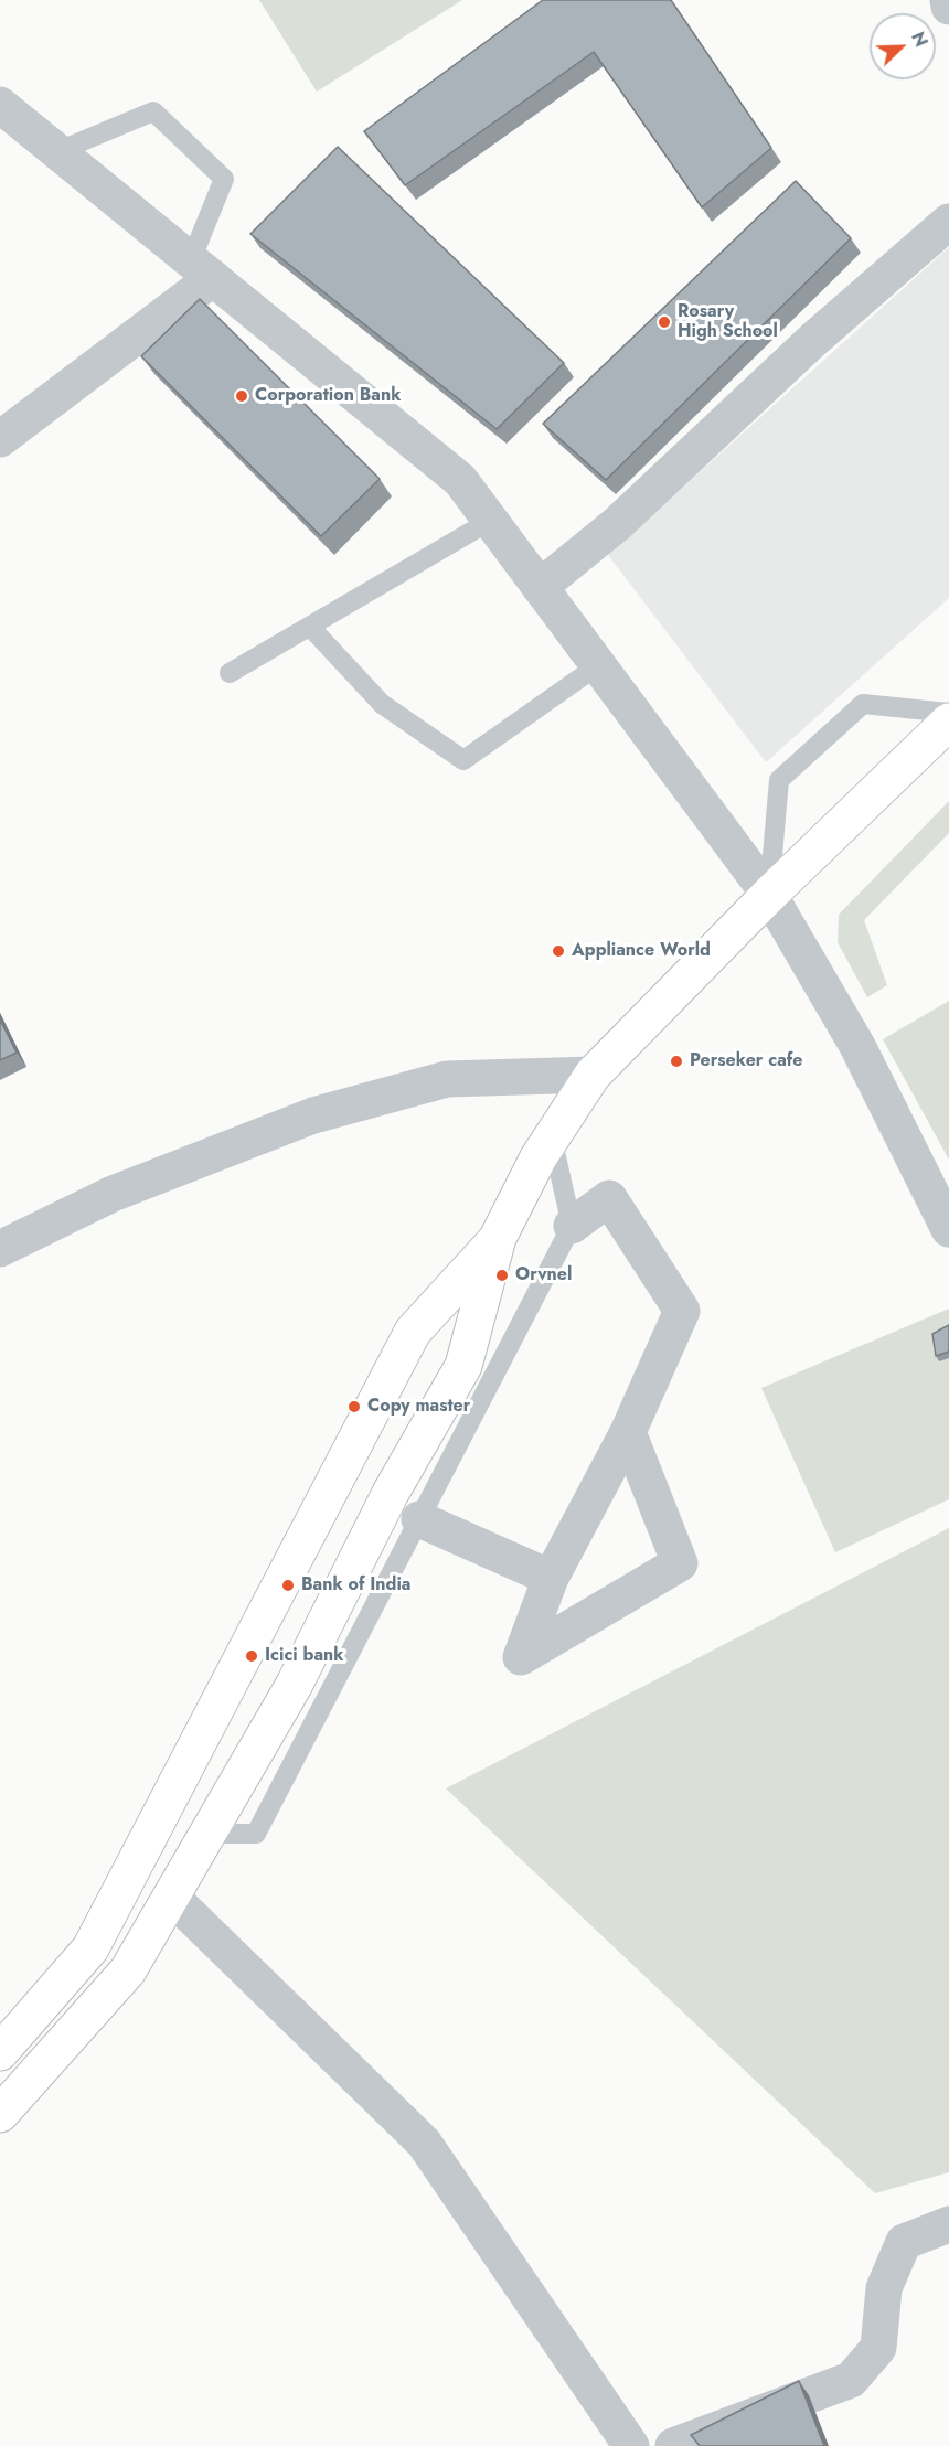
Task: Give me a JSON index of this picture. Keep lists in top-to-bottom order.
{
  "places": [
    "Rosary High School",
    "Corporation Bank",
    "Appliance World",
    "Perseker cafe",
    "Orvnel",
    "Copy master",
    "Bank of India",
    "Icici bank"
  ],
  "north": "top right"
}
